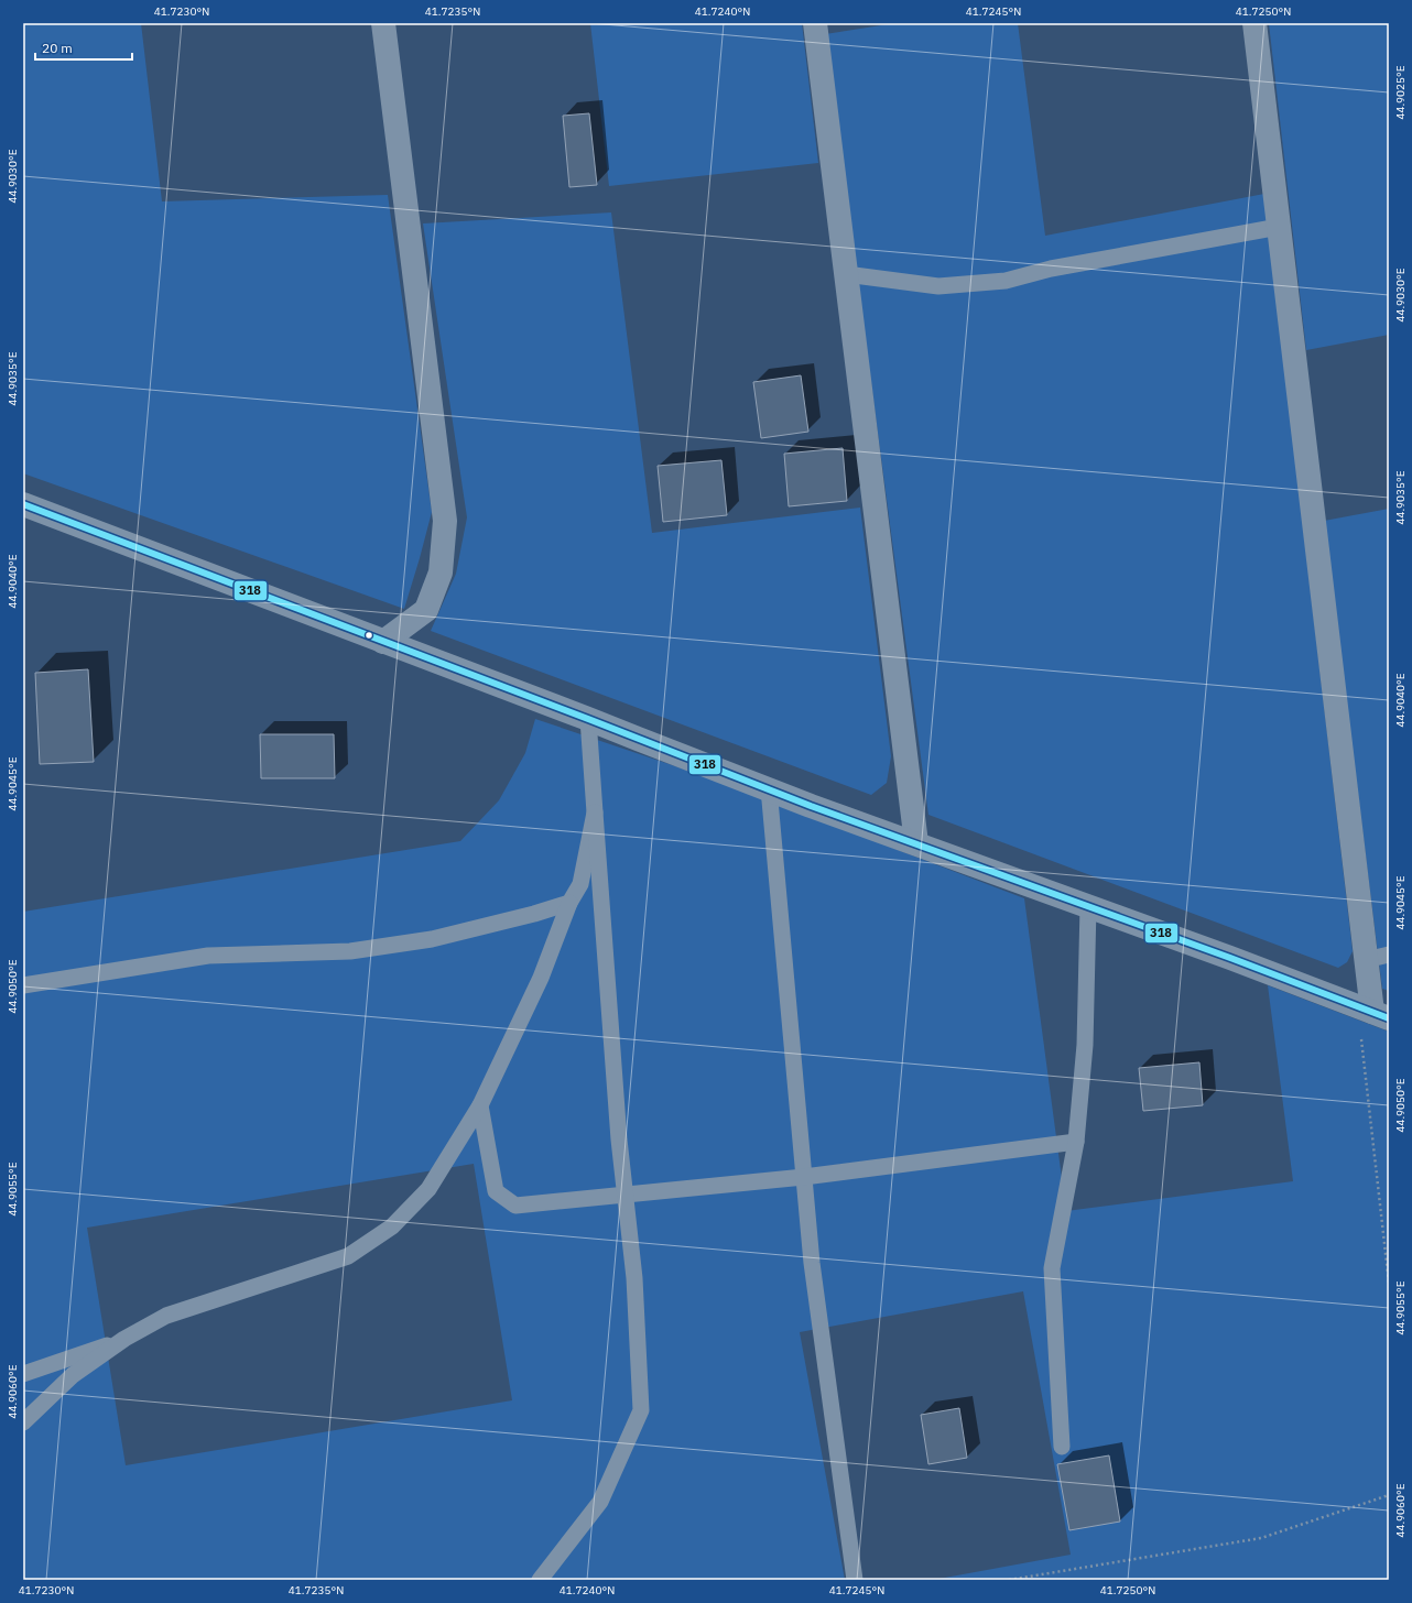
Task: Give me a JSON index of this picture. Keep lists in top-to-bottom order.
{
  "lines": ["transit line 318"],
  "scale_bar": "20 m",
  "coordinates": [
    "41.7230°N",
    "41.7235°N",
    "41.7240°N",
    "41.7245°N",
    "41.7250°N",
    "44.9025°E",
    "44.9030°E",
    "44.9035°E",
    "44.9040°E",
    "44.9045°E",
    "44.9050°E",
    "44.9055°E",
    "44.9060°E"
  ]
}
